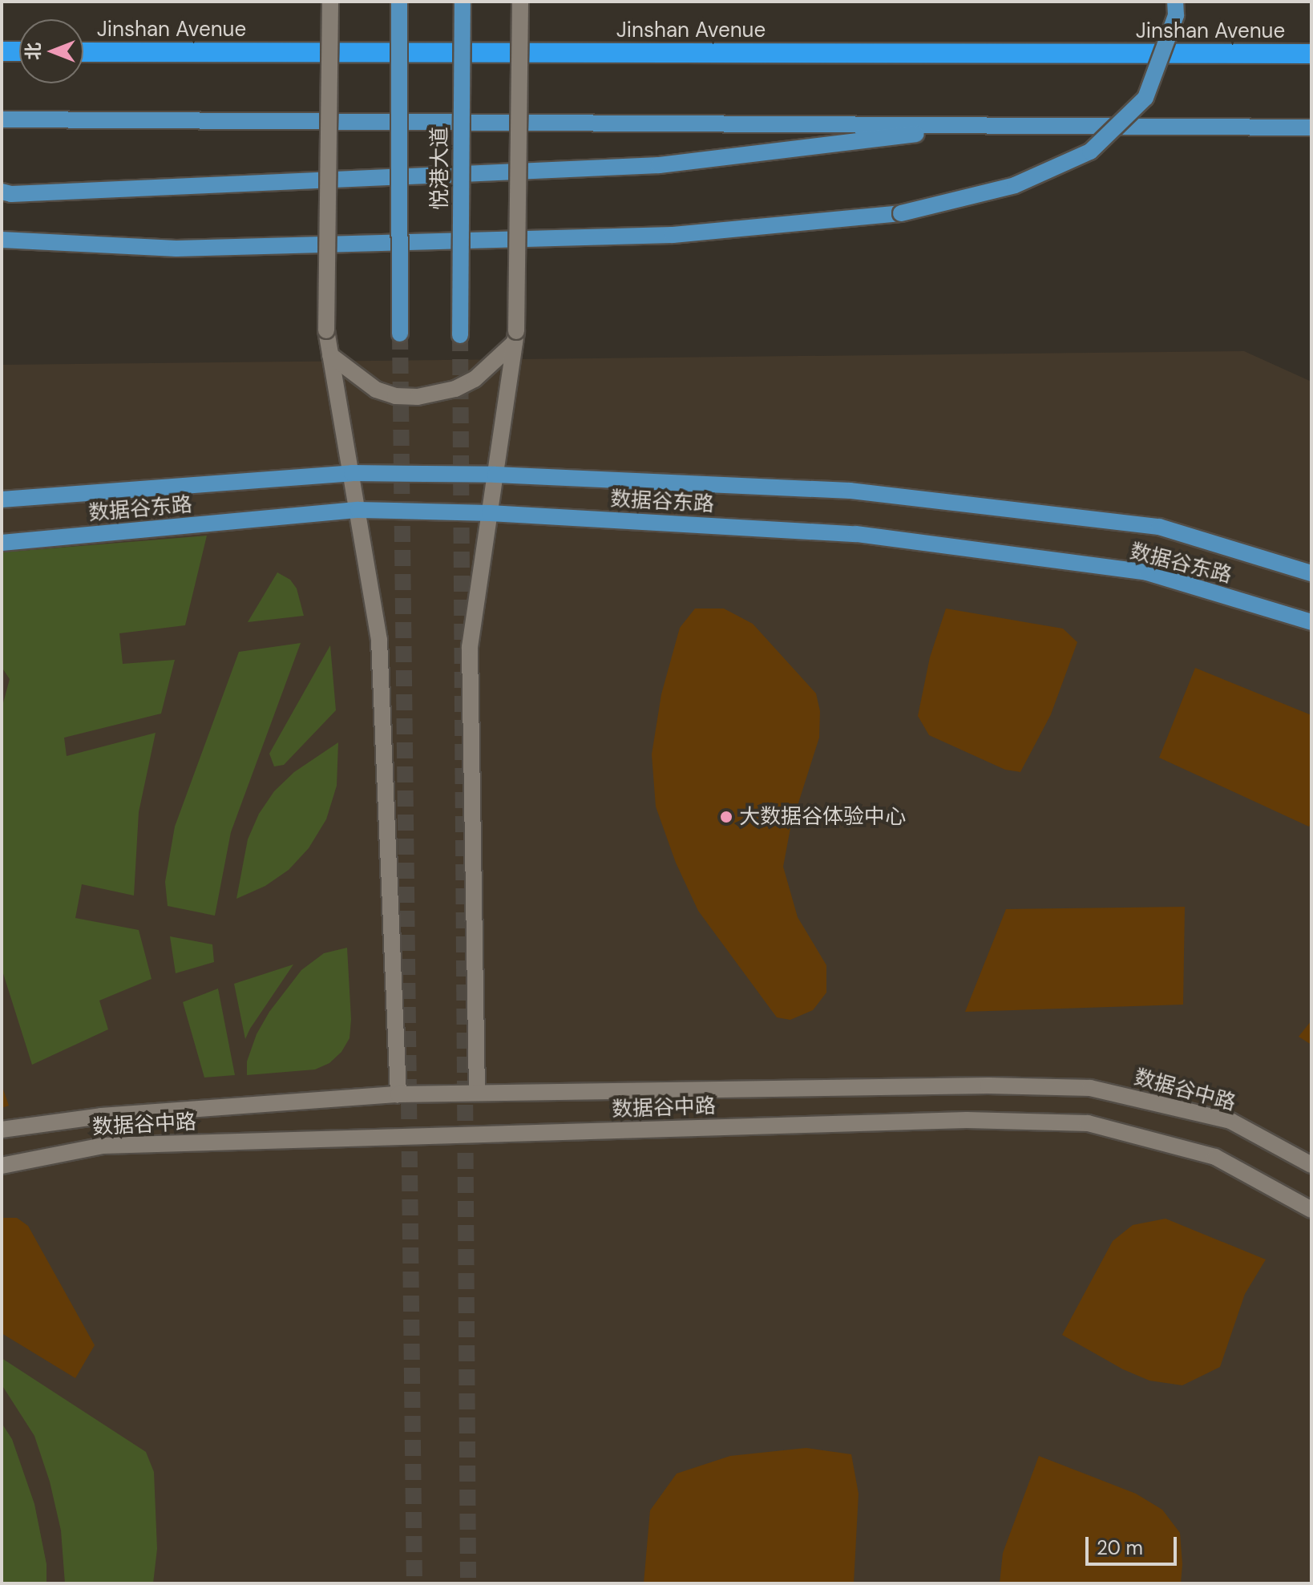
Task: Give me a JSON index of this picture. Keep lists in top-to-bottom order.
{
  "streets": {
    "highway": ["Jinshan Avenue"],
    "main road": ["悦港大道", "数据谷东路"],
    "street": ["数据谷中路"]
  },
  "places": ["大数据谷体验中心"],
  "scale_bar": "20 m",
  "north": "left"
}
